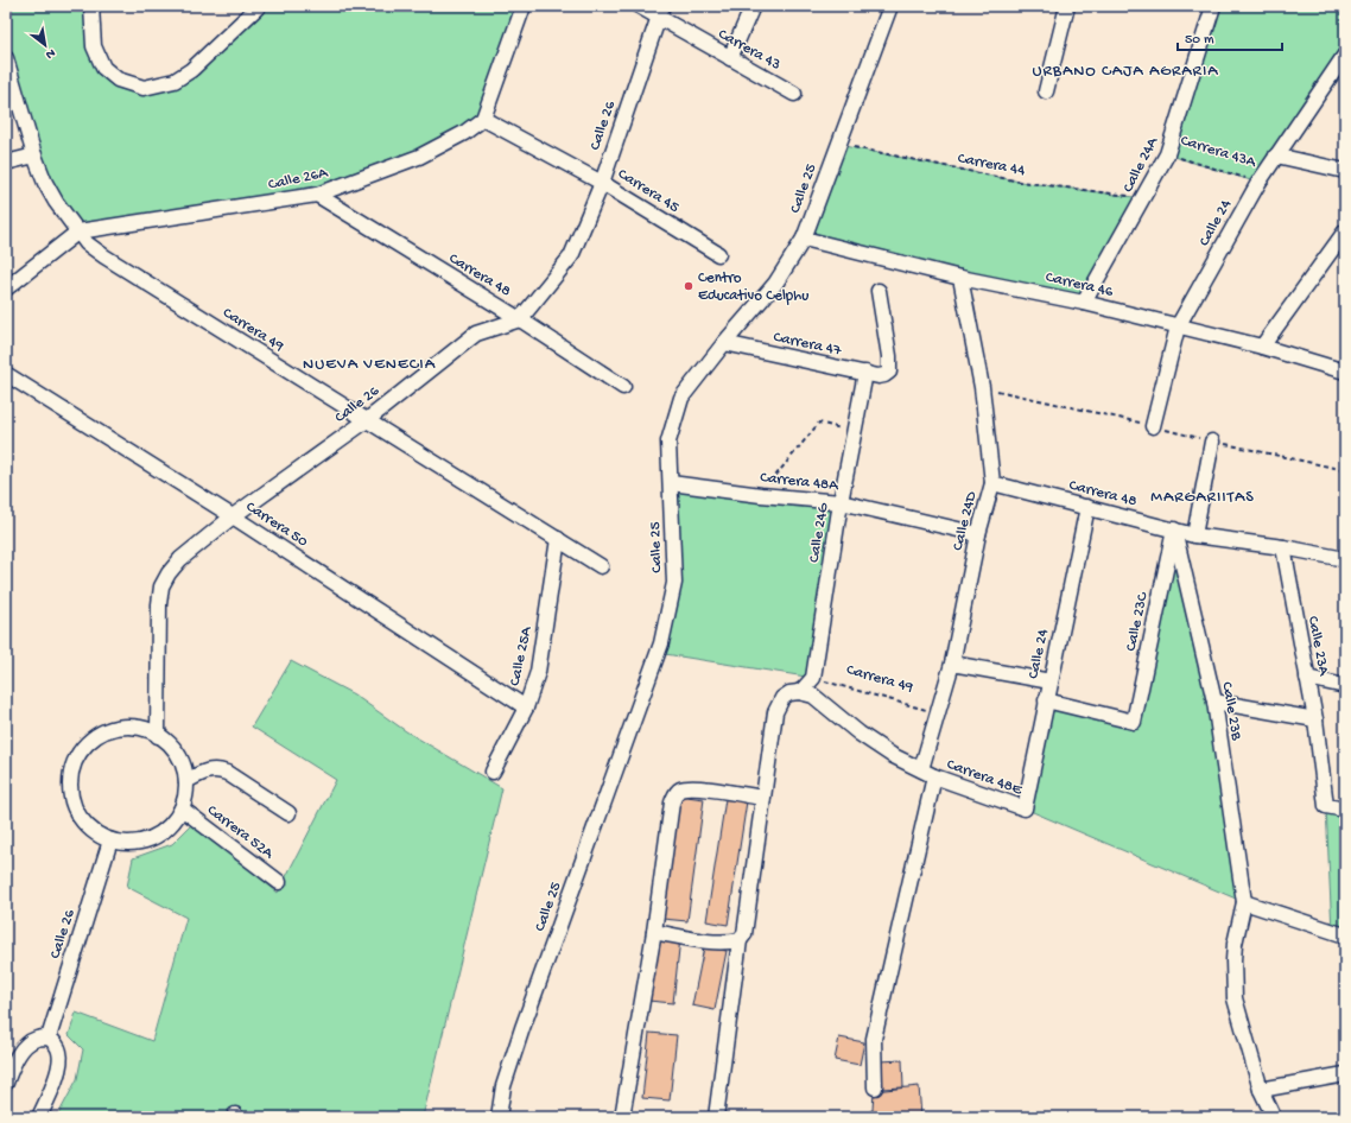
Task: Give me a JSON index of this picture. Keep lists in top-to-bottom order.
{
  "streets": {
    "street": [
      "Carrera 43",
      "Calle 26",
      "Carrera 43A",
      "Calle 24A",
      "Calle 26A",
      "Calle 25",
      "Carrera 45",
      "Calle 24",
      "Carrera 48",
      "Carrera 46",
      "Carrera 49",
      "Carrera 47",
      "Carrera 48A",
      "Calle 24D",
      "Carrera 50",
      "Calle 24G",
      "Calle 23C",
      "Calle 23A",
      "Calle 25A",
      "Calle 23B",
      "Carrera 48E",
      "Carrera 52A"
    ],
    "path": ["Carrera 44"]
  },
  "crossings": [
    ["Carrera 43", "Calle 26"],
    ["Calle 26", "Carrera 45"],
    ["Calle 26", "Carrera 48"],
    ["Calle 26", "Carrera 49"],
    ["Calle 26", "Carrera 50"],
    ["Calle 26", "Carrera 52A"],
    ["Carrera 43A", "Calle 24A"],
    ["Carrera 43A", "Calle 24"],
    ["Carrera 44", "Calle 24A"],
    ["Carrera 44", "Calle 25"],
    ["Calle 24A", "Carrera 46"],
    ["Calle 26A", "Carrera 45"],
    ["Calle 26A", "Carrera 48"],
    ["Calle 26A", "Carrera 49"],
    ["Calle 25", "Carrera 46"],
    ["Calle 25", "Carrera 47"],
    ["Calle 25", "Carrera 48A"],
    ["Calle 24", "Carrera 48"],
    ["Calle 24", "Carrera 46"],
    ["Calle 24", "Calle 23C"],
    ["Calle 24", "Carrera 48E"],
    ["Carrera 48", "Calle 24D"],
    ["Carrera 48", "Calle 23C"],
    ["Carrera 48", "Calle 23A"],
    ["Carrera 48", "Calle 23B"],
    ["Carrera 46", "Calle 24D"],
    ["Carrera 49", "Calle 24D"],
    ["Carrera 49", "Calle 24G"],
    ["Carrera 49", "Calle 25A"],
    ["Carrera 47", "Calle 24G"],
    ["Carrera 48A", "Calle 24D"],
    ["Carrera 48A", "Calle 24G"],
    ["Calle 24D", "Carrera 48E"],
    ["Carrera 50", "Calle 25A"],
    ["Calle 23C", "Calle 23B"]
  ],
  "districts": ["URBANO CAJA AGRARIA", "NUEVA VENECIA", "MARGARIITAS"],
  "places": ["Centro Educativo Celphu"],
  "scale_bar": "50 m",
  "north": "bottom right"
}
